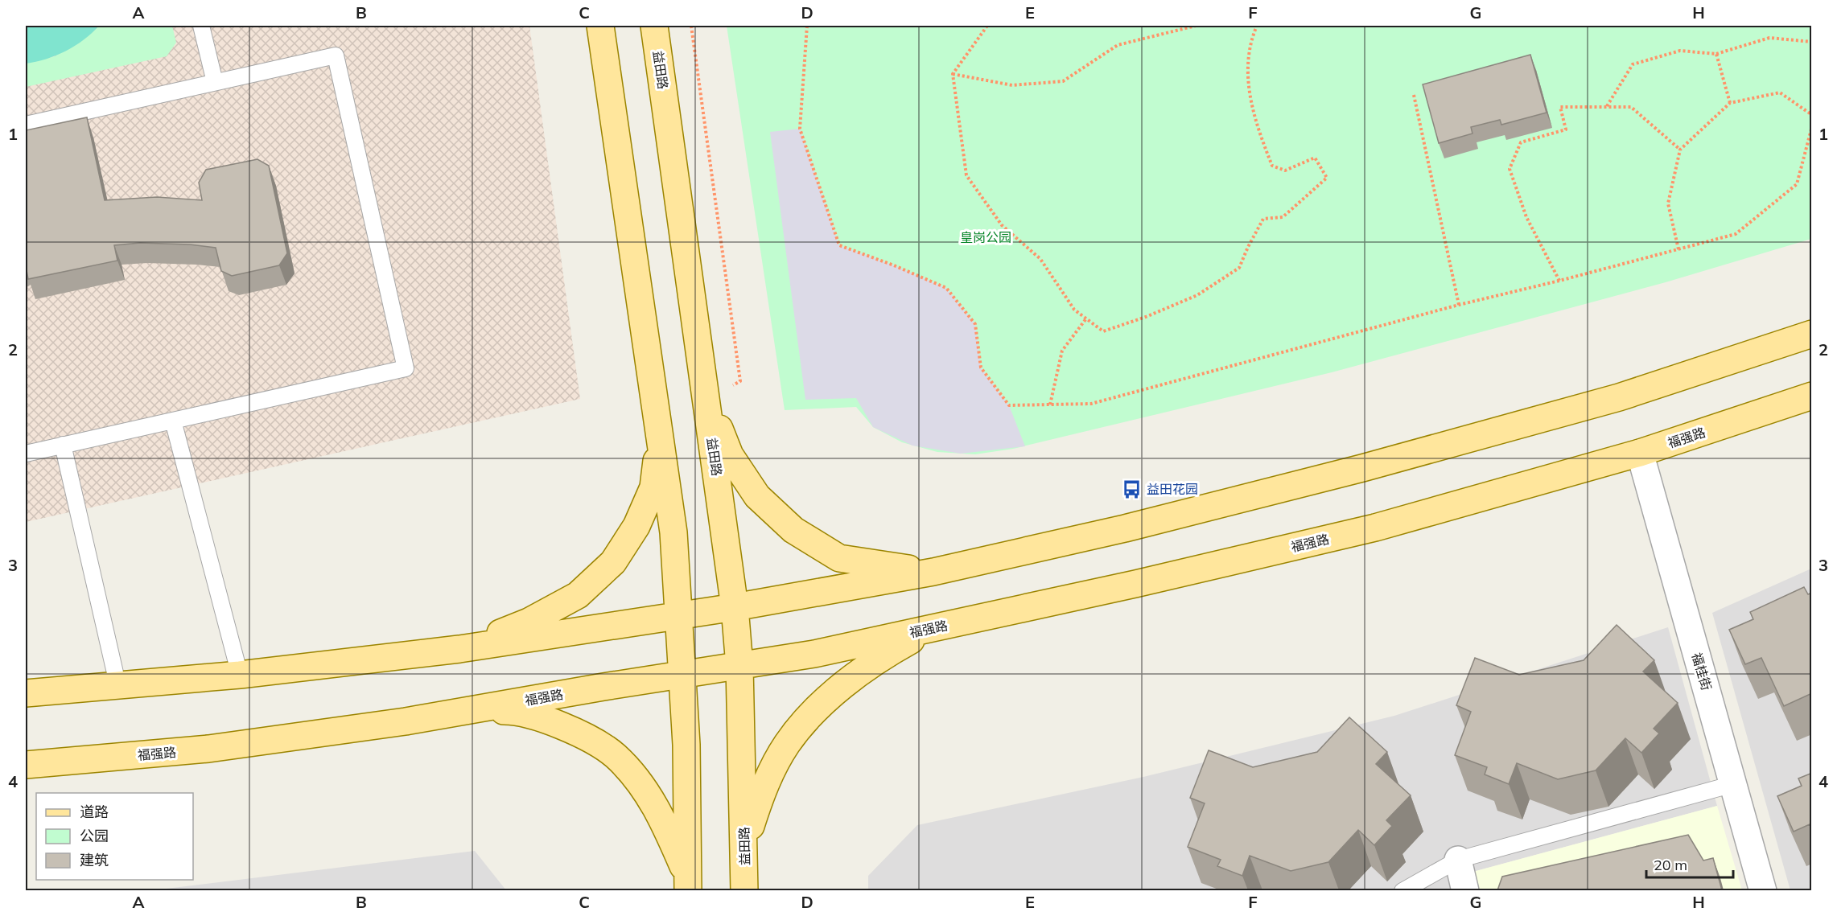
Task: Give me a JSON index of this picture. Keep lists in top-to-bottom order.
{
  "streets": {
    "main road": ["益田路", "福强路"],
    "street": ["福桂街"]
  },
  "crossings": [
    ["益田路", "福强路"],
    ["福强路", "福桂街"]
  ],
  "parks": ["皇岗公园"],
  "places": {
    "bus stop": ["益田花园"]
  },
  "legend": ["道路", "公园", "建筑"],
  "scale_bar": "20 m",
  "grid": {
    "columns": [
      "A",
      "B",
      "C",
      "D",
      "E",
      "F",
      "G",
      "H"
    ],
    "rows": [
      "1",
      "2",
      "3",
      "4"
    ]
  }
}
